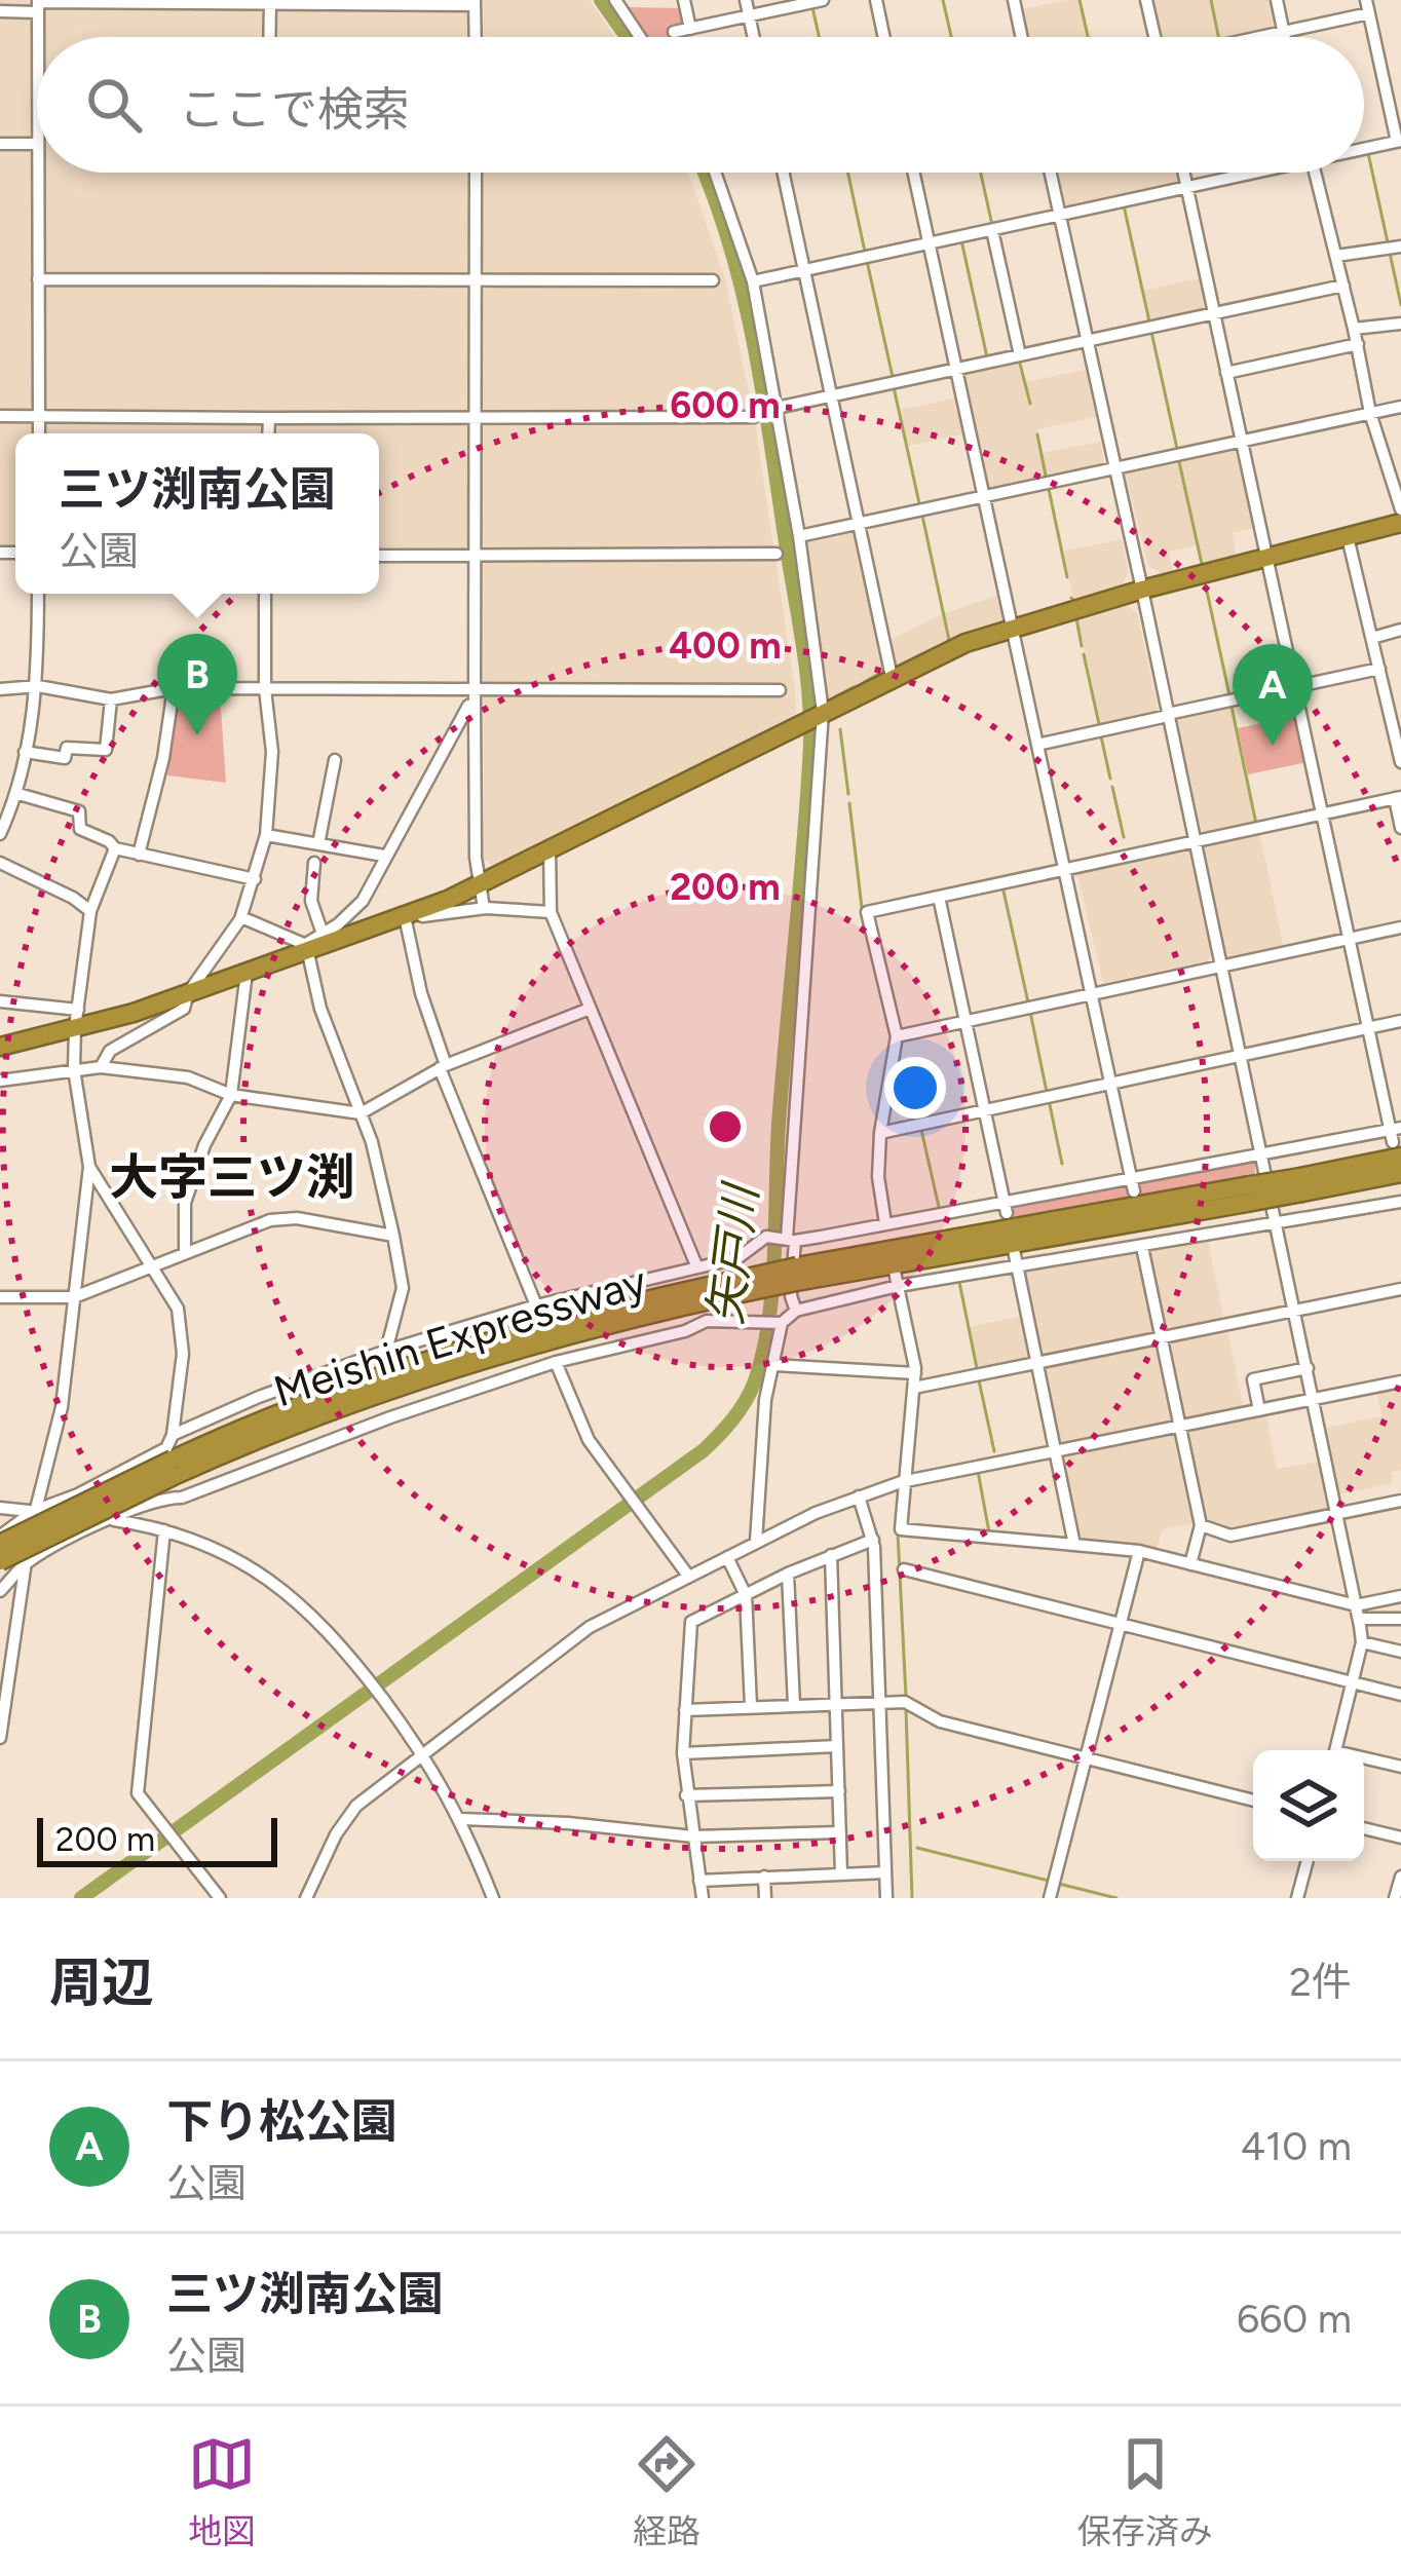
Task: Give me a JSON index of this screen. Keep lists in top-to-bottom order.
{
  "streets": {
    "highway": ["Meishin Expressway"]
  },
  "districts": ["大字三ツ渕"],
  "water": ["矢戸川"],
  "scale_bar": "200 m",
  "page": {
    "search": "ここで検索",
    "popup": ["三ツ渕南公園", "公園"],
    "pins": ["B", "A"],
    "scale": "200 m",
    "heading": ["周辺", "2件"],
    "list": [
      {
        "mark": "A",
        "name": "下り松公園",
        "note": "公園",
        "value": "410 m"
      },
      {
        "mark": "B",
        "name": "三ツ渕南公園",
        "note": "公園",
        "value": "660 m"
      }
    ],
    "nav": ["地図", "経路", "保存済み"]
  },
  "rings": ["600 m", "400 m", "200 m"]
}
